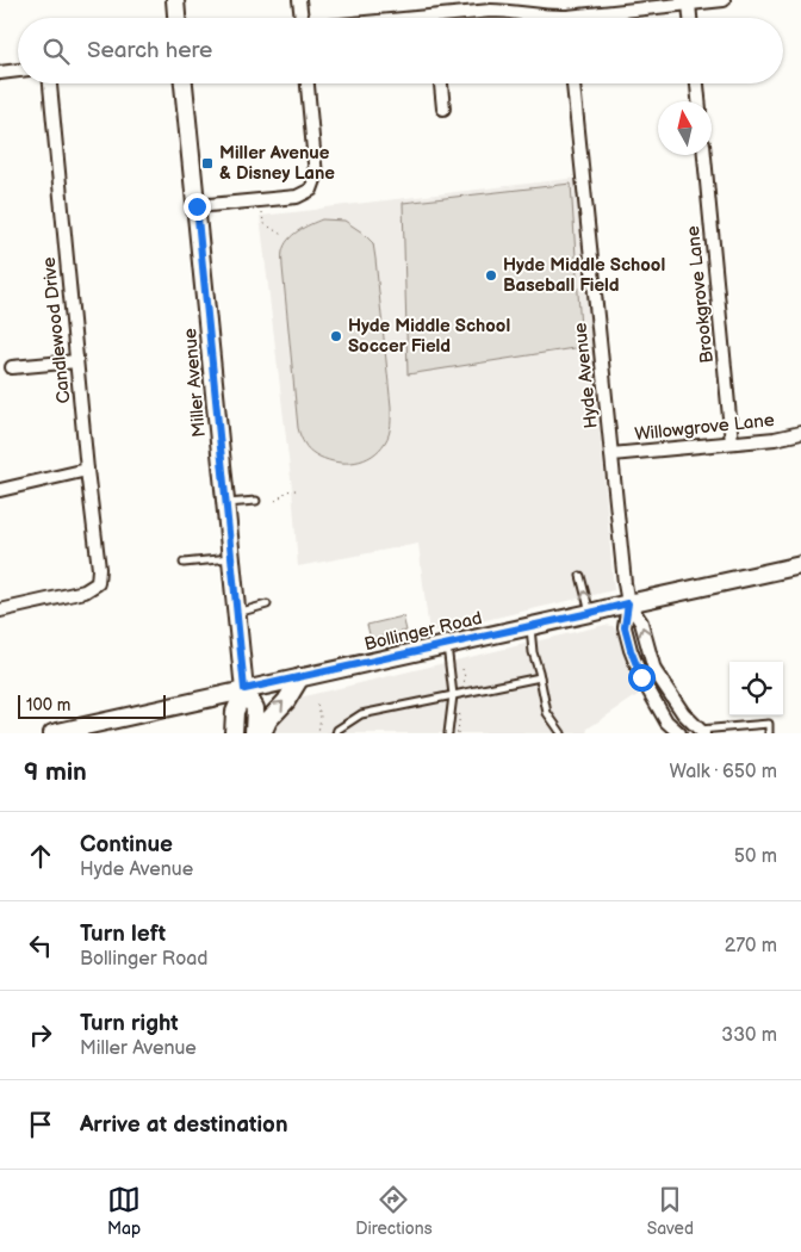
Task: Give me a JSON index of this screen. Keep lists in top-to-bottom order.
{
  "streets": {
    "main road": ["Miller Avenue", "Bollinger Road"],
    "street": [
      "Brookgrove Lane",
      "Candlewood Drive",
      "Hyde Avenue",
      "Willowgrove Lane"
    ]
  },
  "crossings": [
    ["Brookgrove Lane", "Willowgrove Lane"],
    ["Hyde Avenue", "Willowgrove Lane"],
    ["Hyde Avenue", "Bollinger Road"],
    ["Miller Avenue", "Bollinger Road"]
  ],
  "places": {
    "transit": ["Miller Avenue & Disney Lane"],
    "other": ["Hyde Middle School Baseball Field", "Hyde Middle School Soccer Field"]
  },
  "scale_bar": "100 m",
  "north": "top",
  "page": {
    "search": "Search here",
    "scale": "100 m",
    "heading": ["9 min", "Walk · 650 m"],
    "list": [
      ["Continue", "Hyde Avenue", "50 m"],
      ["Turn left", "Bollinger Road", "270 m"],
      ["Turn right", "Miller Avenue", "330 m"],
      "Arrive at destination"
    ],
    "nav": ["Map", "Directions", "Saved"]
  }
}
